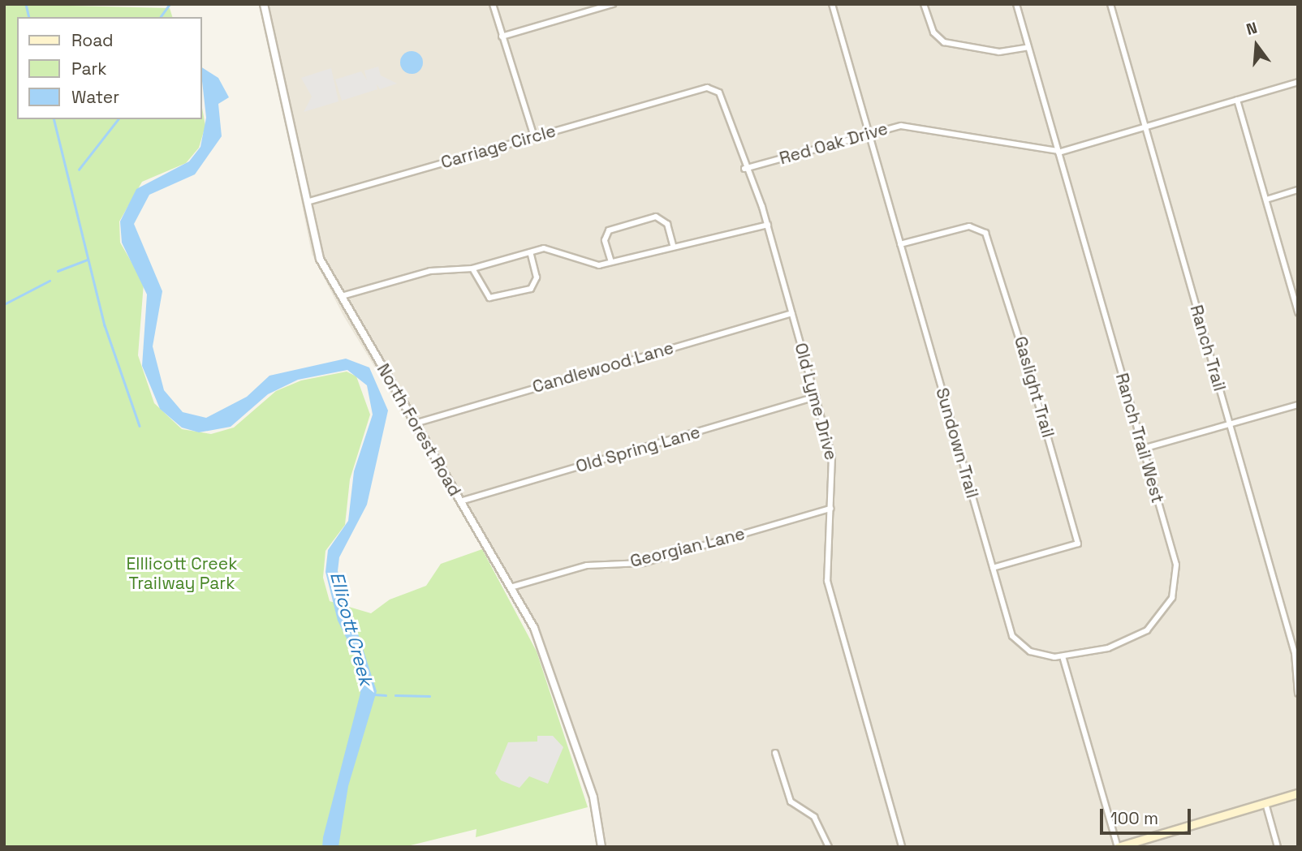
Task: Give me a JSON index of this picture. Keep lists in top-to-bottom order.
{
  "streets": {
    "street": [
      "Red Oak Drive",
      "Carriage Circle",
      "Ranch Trail",
      "Candlewood Lane",
      "Gaslight Trail",
      "Old Lyme Drive",
      "North Forest Road",
      "Ranch Trail West",
      "Sundown Trail",
      "Old Spring Lane",
      "Georgian Lane"
    ]
  },
  "crossings": [
    ["Red Oak Drive", "Ranch Trail"],
    ["Red Oak Drive", "Old Lyme Drive"],
    ["Red Oak Drive", "Ranch Trail West"],
    ["Red Oak Drive", "Sundown Trail"],
    ["Carriage Circle", "Old Lyme Drive"],
    ["Carriage Circle", "North Forest Road"],
    ["Candlewood Lane", "Old Lyme Drive"],
    ["Candlewood Lane", "North Forest Road"],
    ["Gaslight Trail", "Sundown Trail"],
    ["Old Lyme Drive", "Old Spring Lane"],
    ["Old Lyme Drive", "Georgian Lane"],
    ["North Forest Road", "Old Spring Lane"],
    ["North Forest Road", "Georgian Lane"],
    ["Ranch Trail West", "Sundown Trail"]
  ],
  "water": ["Ellicott Creek"],
  "parks": ["Elllicott Creek Trailway Park"],
  "legend": ["Road", "Park", "Water"],
  "scale_bar": "100 m",
  "north": "top"
}
